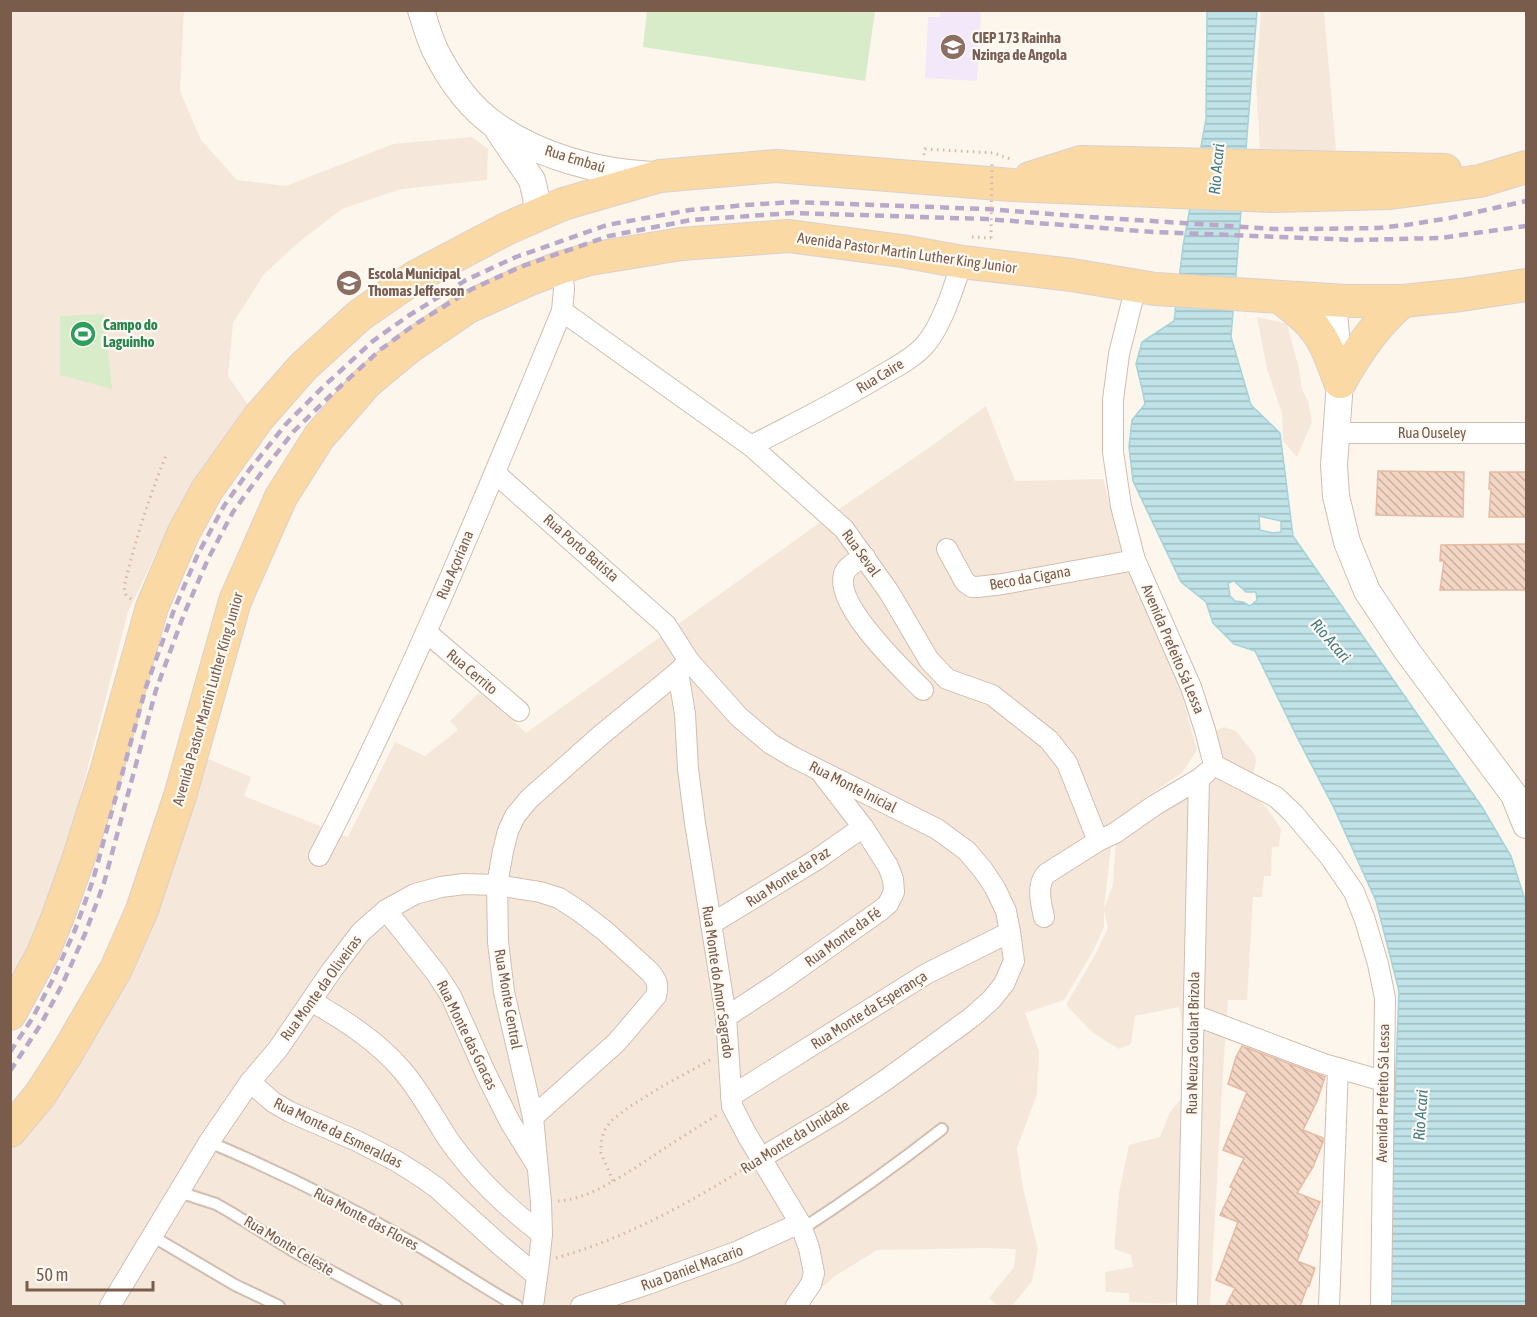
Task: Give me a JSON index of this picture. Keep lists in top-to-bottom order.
{
  "streets": {
    "main road": ["Avenida Pastor Martin Luther King Junior"],
    "street": [
      "Rua Embaú",
      "Rua Caire",
      "Rua Ouseley",
      "Rua Porto Batista",
      "Rua Seval",
      "Rua Açoriana",
      "Beco da Cigana",
      "Avenida Prefeito Sá Lessa",
      "Rua Cerrito",
      "Rua Monte Inicial",
      "Rua Monte da Paz",
      "Rua Monte da Fé",
      "Rua Monte do Amor Sagrado",
      "Rua Monte da Oliveiras",
      "Rua Monte Central",
      "Rua Monte da Esperança",
      "Rua Monte das Gracas",
      "Rua Neuza Goulart Brizola",
      "Rua Monte da Esmeraldas",
      "Rua Monte da Unidade",
      "Rua Daniel Macario"
    ],
    "lane": ["Rua Monte das Flores", "Rua Monte Celeste"]
  },
  "crossings": [
    ["Avenida Pastor Martin Luther King Junior", "Rua Caire"],
    ["Avenida Pastor Martin Luther King Junior", "Rua Açoriana"],
    ["Avenida Pastor Martin Luther King Junior", "Avenida Prefeito Sá Lessa"],
    ["Rua Caire", "Rua Seval"],
    ["Rua Porto Batista", "Rua Açoriana"],
    ["Rua Porto Batista", "Rua Monte Inicial"],
    ["Rua Seval", "Rua Açoriana"],
    ["Rua Açoriana", "Rua Cerrito"],
    ["Beco da Cigana", "Avenida Prefeito Sá Lessa"],
    ["Rua Monte Inicial", "Rua Monte da Fé"],
    ["Rua Monte Inicial", "Rua Monte do Amor Sagrado"],
    ["Rua Monte Inicial", "Rua Monte Central"],
    ["Rua Monte Inicial", "Rua Monte da Esperança"],
    ["Rua Monte Inicial", "Rua Monte da Unidade"],
    ["Rua Monte da Paz", "Rua Monte da Fé"],
    ["Rua Monte da Paz", "Rua Monte do Amor Sagrado"],
    ["Rua Monte da Fé", "Rua Monte do Amor Sagrado"],
    ["Rua Monte do Amor Sagrado", "Rua Monte Central"],
    ["Rua Monte do Amor Sagrado", "Rua Monte da Esperança"],
    ["Rua Monte do Amor Sagrado", "Rua Monte da Unidade"],
    ["Rua Monte do Amor Sagrado", "Rua Daniel Macario"],
    ["Rua Monte da Oliveiras", "Rua Monte Central"],
    ["Rua Monte da Oliveiras", "Rua Monte das Gracas"],
    ["Rua Monte da Oliveiras", "Rua Monte da Esmeraldas"],
    ["Rua Monte da Oliveiras", "Rua Monte das Flores"],
    ["Rua Monte da Oliveiras", "Rua Monte Celeste"],
    ["Rua Monte Central", "Rua Monte das Gracas"],
    ["Rua Monte Central", "Rua Monte da Esmeraldas"],
    ["Rua Monte Central", "Rua Monte da Unidade"],
    ["Rua Monte da Esmeraldas", "Rua Monte da Unidade"]
  ],
  "water": ["Rio Acari"],
  "places": {
    "school or university": ["CIEP 173 Rainha Nzinga de Angola", "Escola Municipal Thomas Jefferson"],
    "sports": ["Campo do Laguinho"]
  },
  "scale_bar": "50 m"
}
